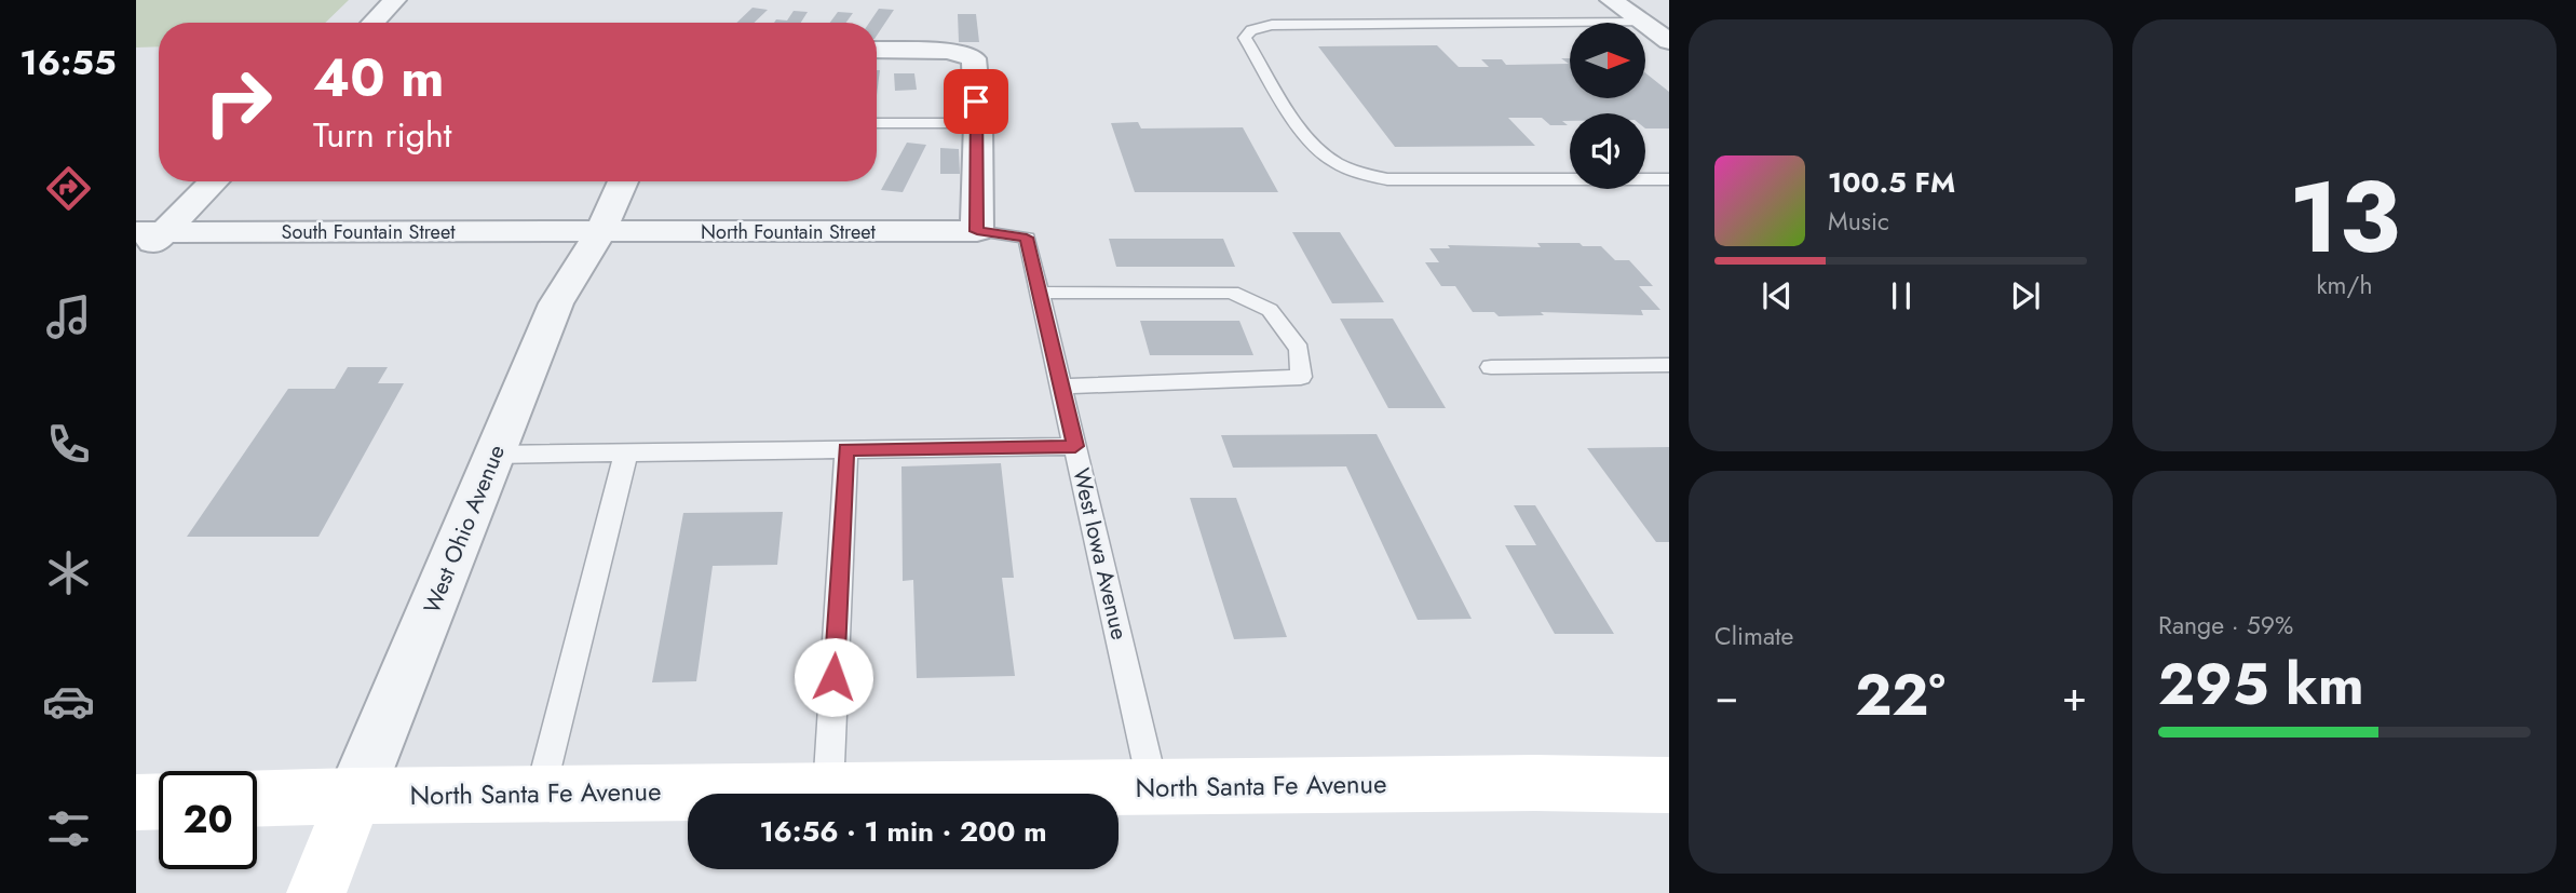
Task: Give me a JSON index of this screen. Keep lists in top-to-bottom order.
{
  "streets": {
    "main road": ["West Ohio Avenue", "North Santa Fe Avenue"],
    "street": ["South Fountain Street", "North Fountain Street"],
    "lane": ["West Iowa Avenue"]
  },
  "crossings": [
    ["South Fountain Street", "North Fountain Street"],
    ["South Fountain Street", "West Ohio Avenue"],
    ["North Fountain Street", "West Ohio Avenue"],
    ["North Fountain Street", "West Iowa Avenue"],
    ["West Ohio Avenue", "North Santa Fe Avenue"],
    ["West Iowa Avenue", "North Santa Fe Avenue"]
  ],
  "north": "right",
  "page": {
    "tabs": "16:55",
    "tile": [
      ["13", "km/h"],
      "Climate",
      ["Range · 59%", "295 km"]
    ],
    "turn": ["40 m", "Turn right"],
    "song": ["100.5 FM", "Music"],
    "heat": ["−", "22°", "+"],
    "limit": "20",
    "trip": "16:56 · 1 min · 200 m"
  }
}
